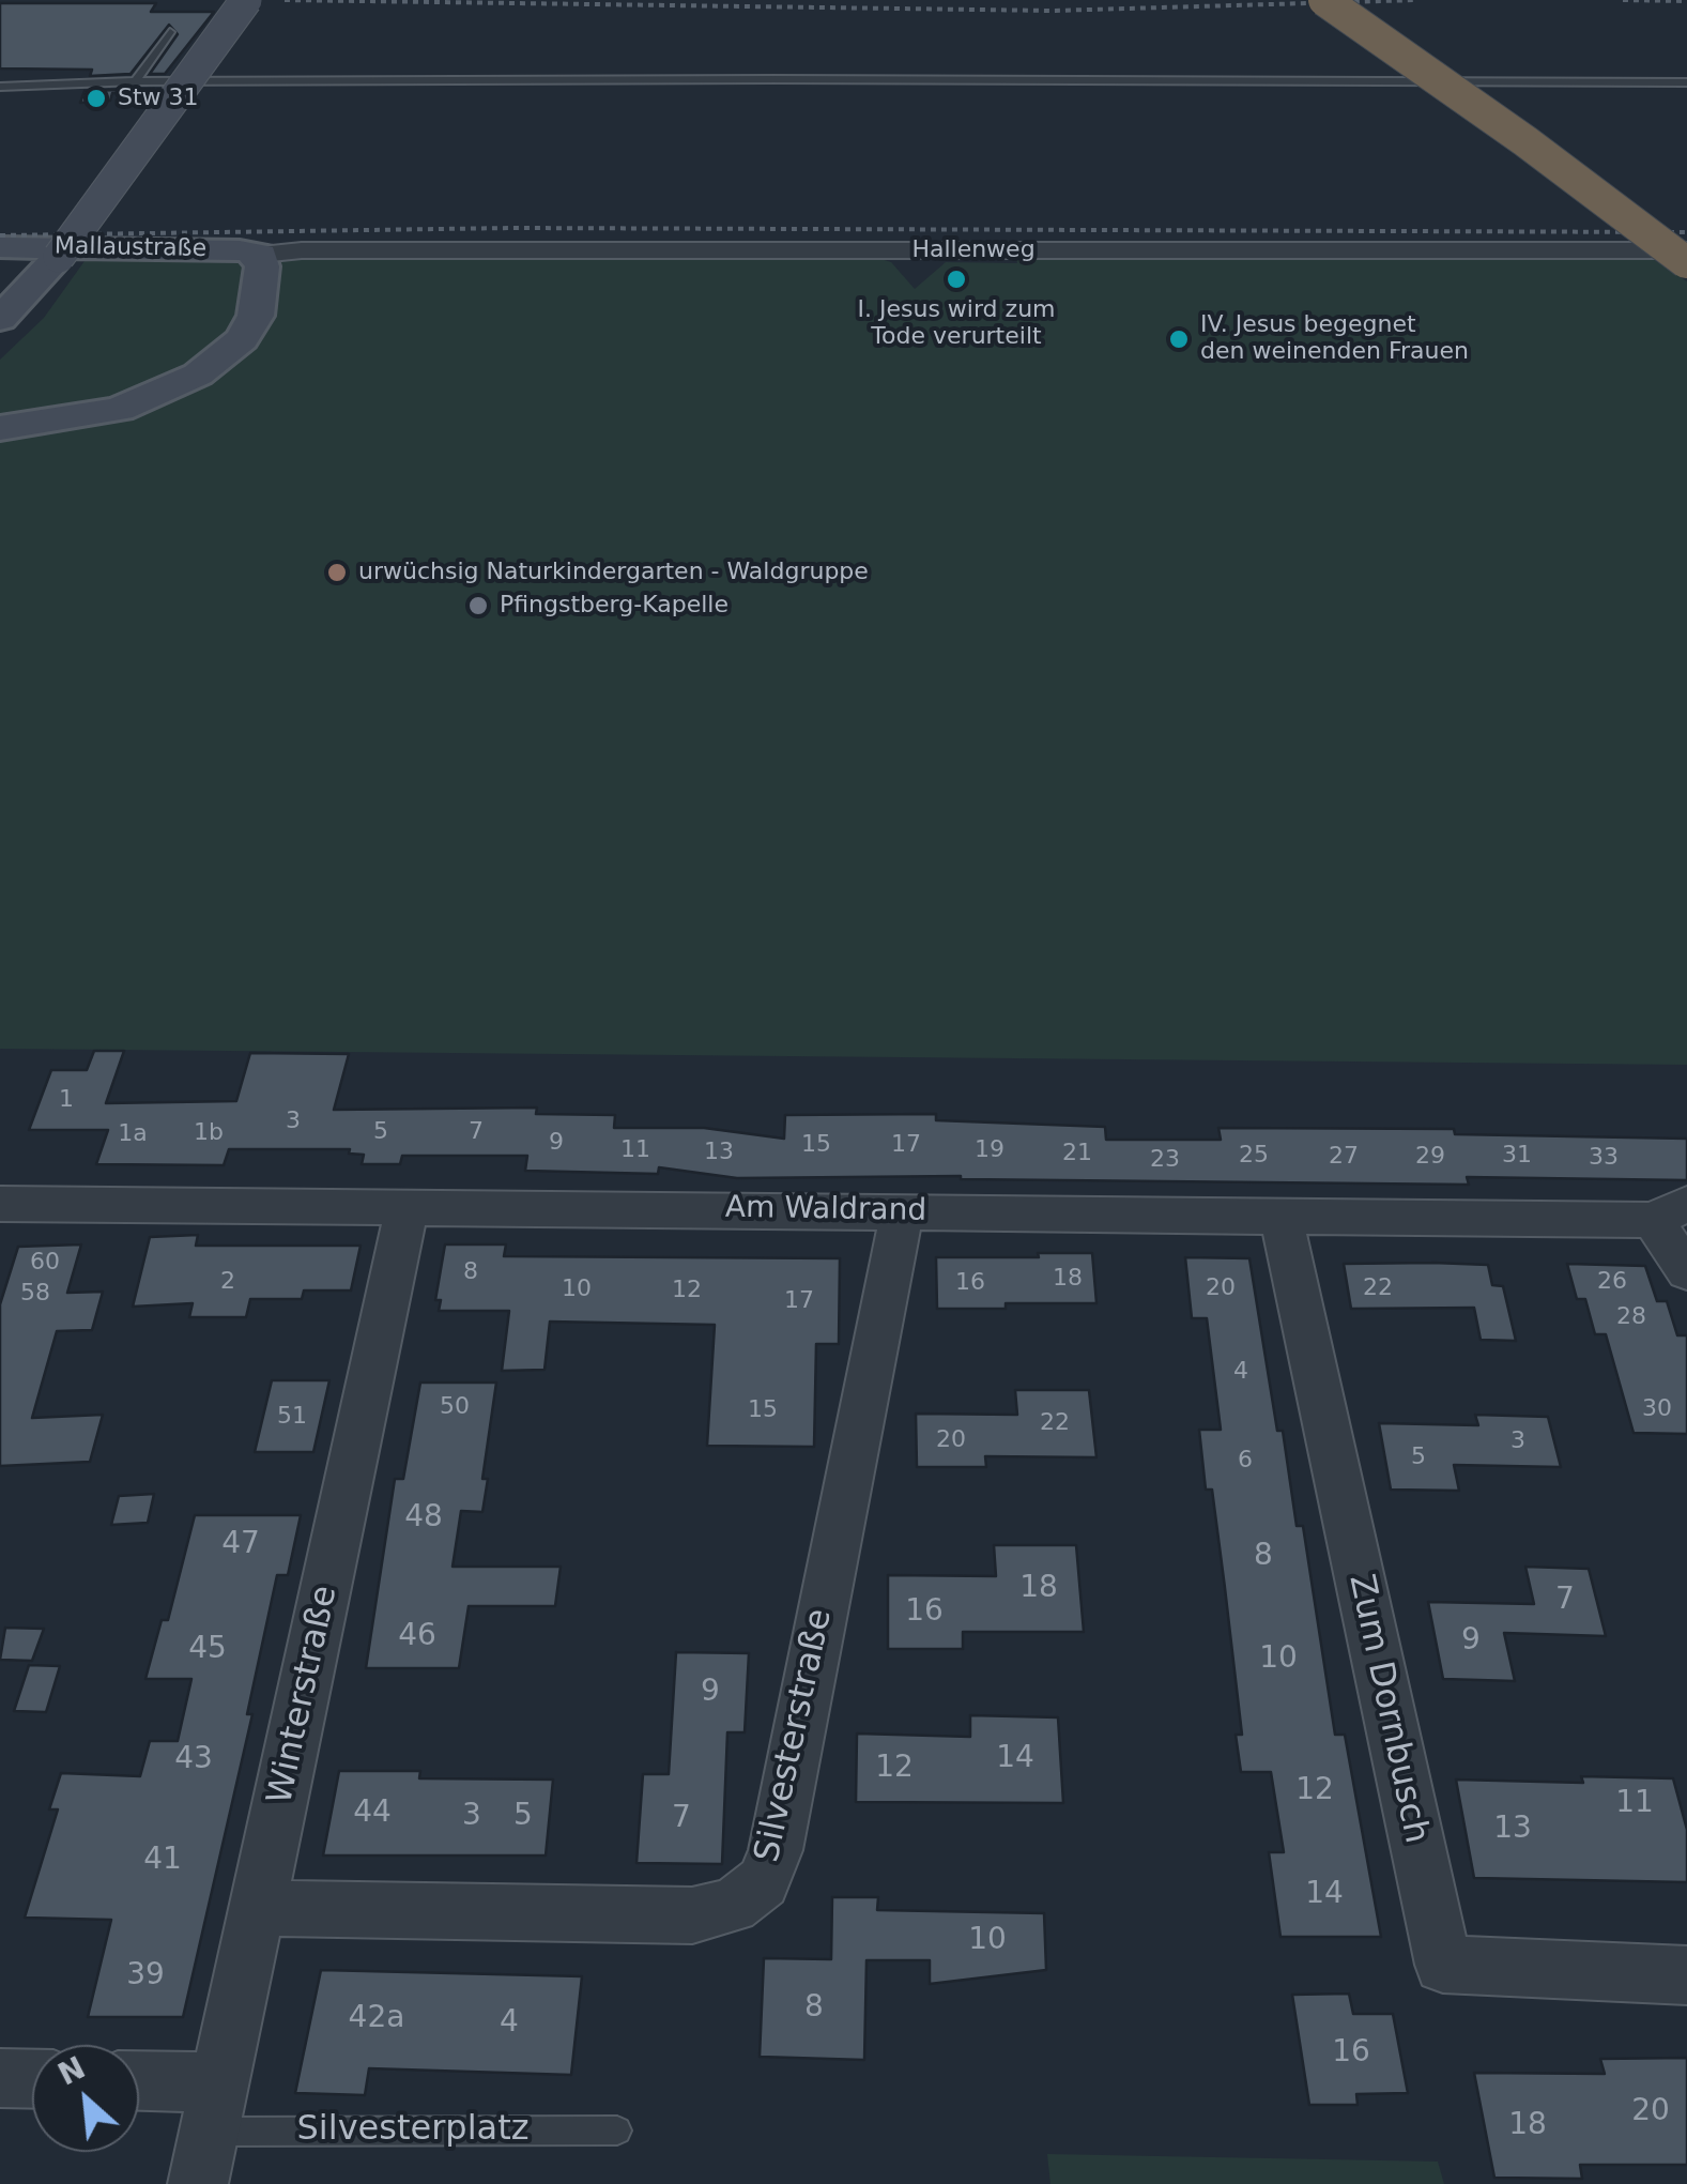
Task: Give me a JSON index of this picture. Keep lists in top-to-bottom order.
{
  "streets": {
    "main road": ["Mallaustraße"],
    "street": [
      "Hallenweg",
      "Am Waldrand",
      "Winterstraße",
      "Zum Dornbusch",
      "Silvesterstraße"
    ],
    "lane": ["Silvesterplatz"]
  },
  "crossings": [
    ["Mallaustraße", "Hallenweg"],
    ["Am Waldrand", "Winterstraße"],
    ["Am Waldrand", "Zum Dornbusch"],
    ["Am Waldrand", "Silvesterstraße"],
    ["Winterstraße", "Silvesterstraße"],
    ["Winterstraße", "Silvesterplatz"]
  ],
  "places": [
    "Stw 31",
    "I. Jesus wird zum Tode verurteilt",
    "IV. Jesus begegnet den weinenden Frauen",
    "urwüchsig Naturkindergarten - Waldgruppe",
    "Pfingstberg-Kapelle"
  ],
  "house_numbers": [
    "1",
    "3",
    "5",
    "7",
    "1b",
    "1a",
    "9",
    "15",
    "17",
    "11",
    "19",
    "13",
    "21",
    "25",
    "31",
    "27",
    "29",
    "33",
    "23",
    "60",
    "8",
    "18",
    "2",
    "26",
    "16",
    "20",
    "22",
    "10",
    "12",
    "58",
    "17",
    "28",
    "4",
    "50",
    "30",
    "15",
    "51",
    "22",
    "20",
    "3",
    "5",
    "6",
    "48",
    "47",
    "8",
    "18",
    "7",
    "16",
    "46",
    "9",
    "45",
    "10",
    "9",
    "14",
    "43",
    "12",
    "12",
    "11",
    "44",
    "3",
    "5",
    "7",
    "13",
    "41",
    "14",
    "10",
    "39",
    "8",
    "42a",
    "4",
    "16",
    "20",
    "18"
  ],
  "north": "top left"
}
